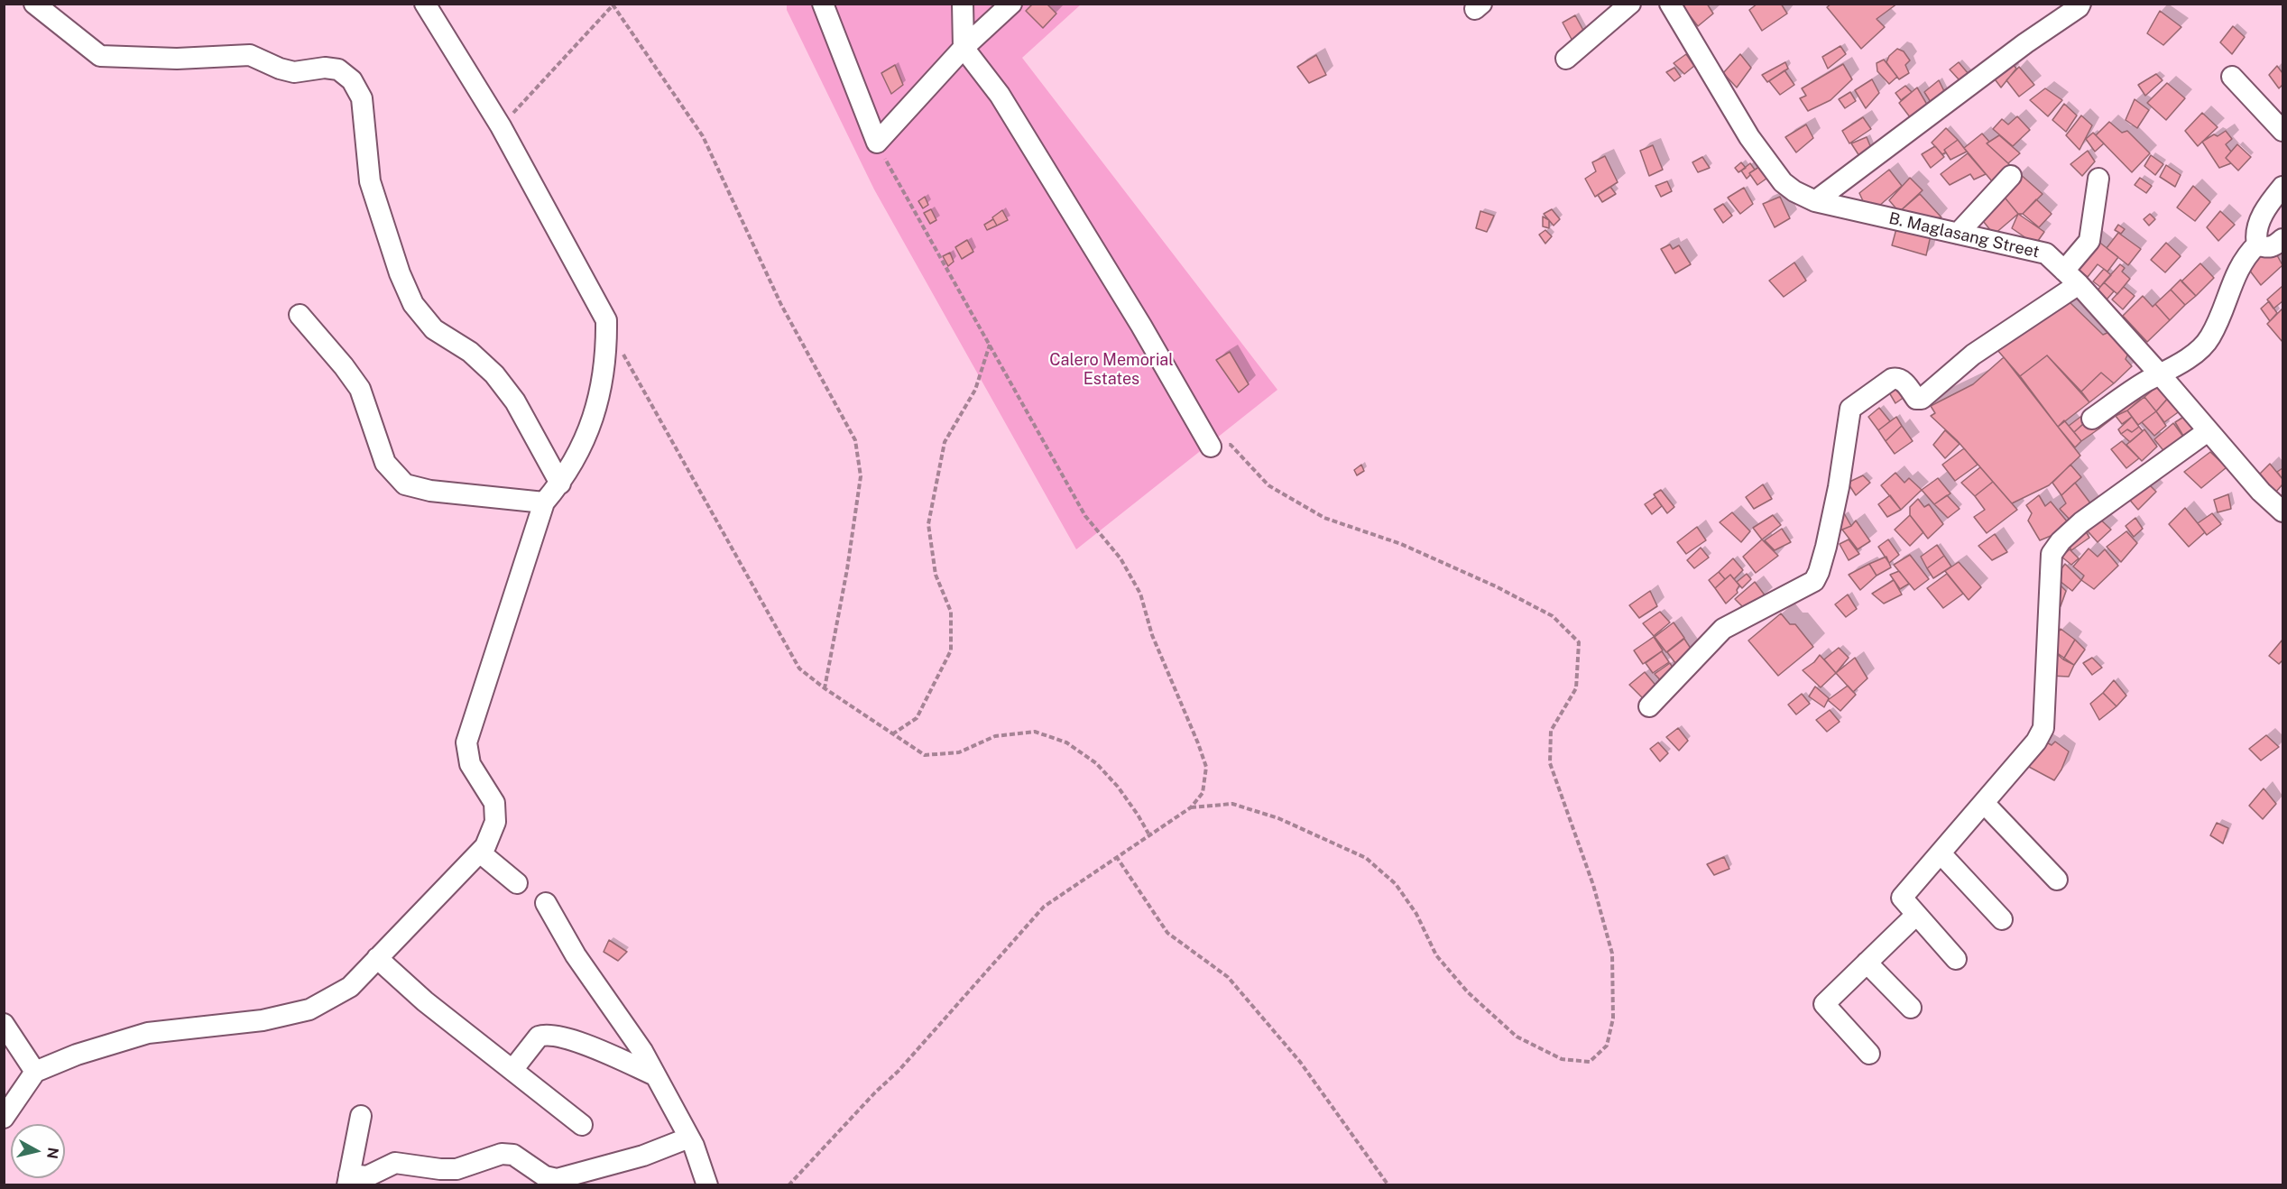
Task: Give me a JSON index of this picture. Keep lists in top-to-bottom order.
{
  "streets": {
    "street": ["B. Maglasang Street"]
  },
  "parks": ["Calero Memorial Estates"],
  "north": "right"
}
